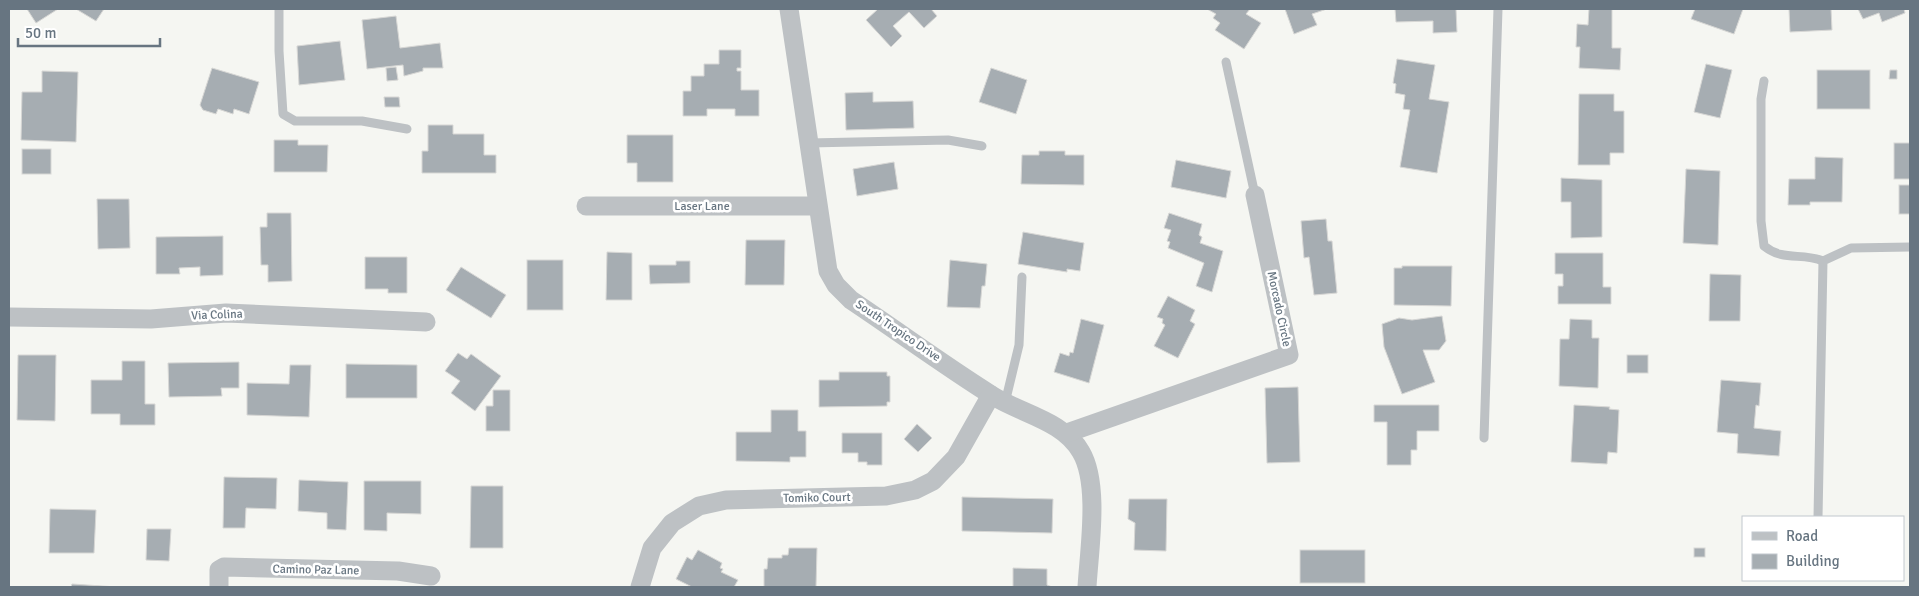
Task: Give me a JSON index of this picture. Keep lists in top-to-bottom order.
{
  "streets": {
    "street": [
      "Laser Lane",
      "Morcado Circle",
      "Via Colina",
      "South Tropico Drive",
      "Tomiko Court",
      "Camino Paz Lane"
    ]
  },
  "crossings": [
    ["Laser Lane", "South Tropico Drive"],
    ["Morcado Circle", "South Tropico Drive"],
    ["South Tropico Drive", "Tomiko Court"]
  ],
  "legend": ["Road", "Building"],
  "scale_bar": "50 m"
}
